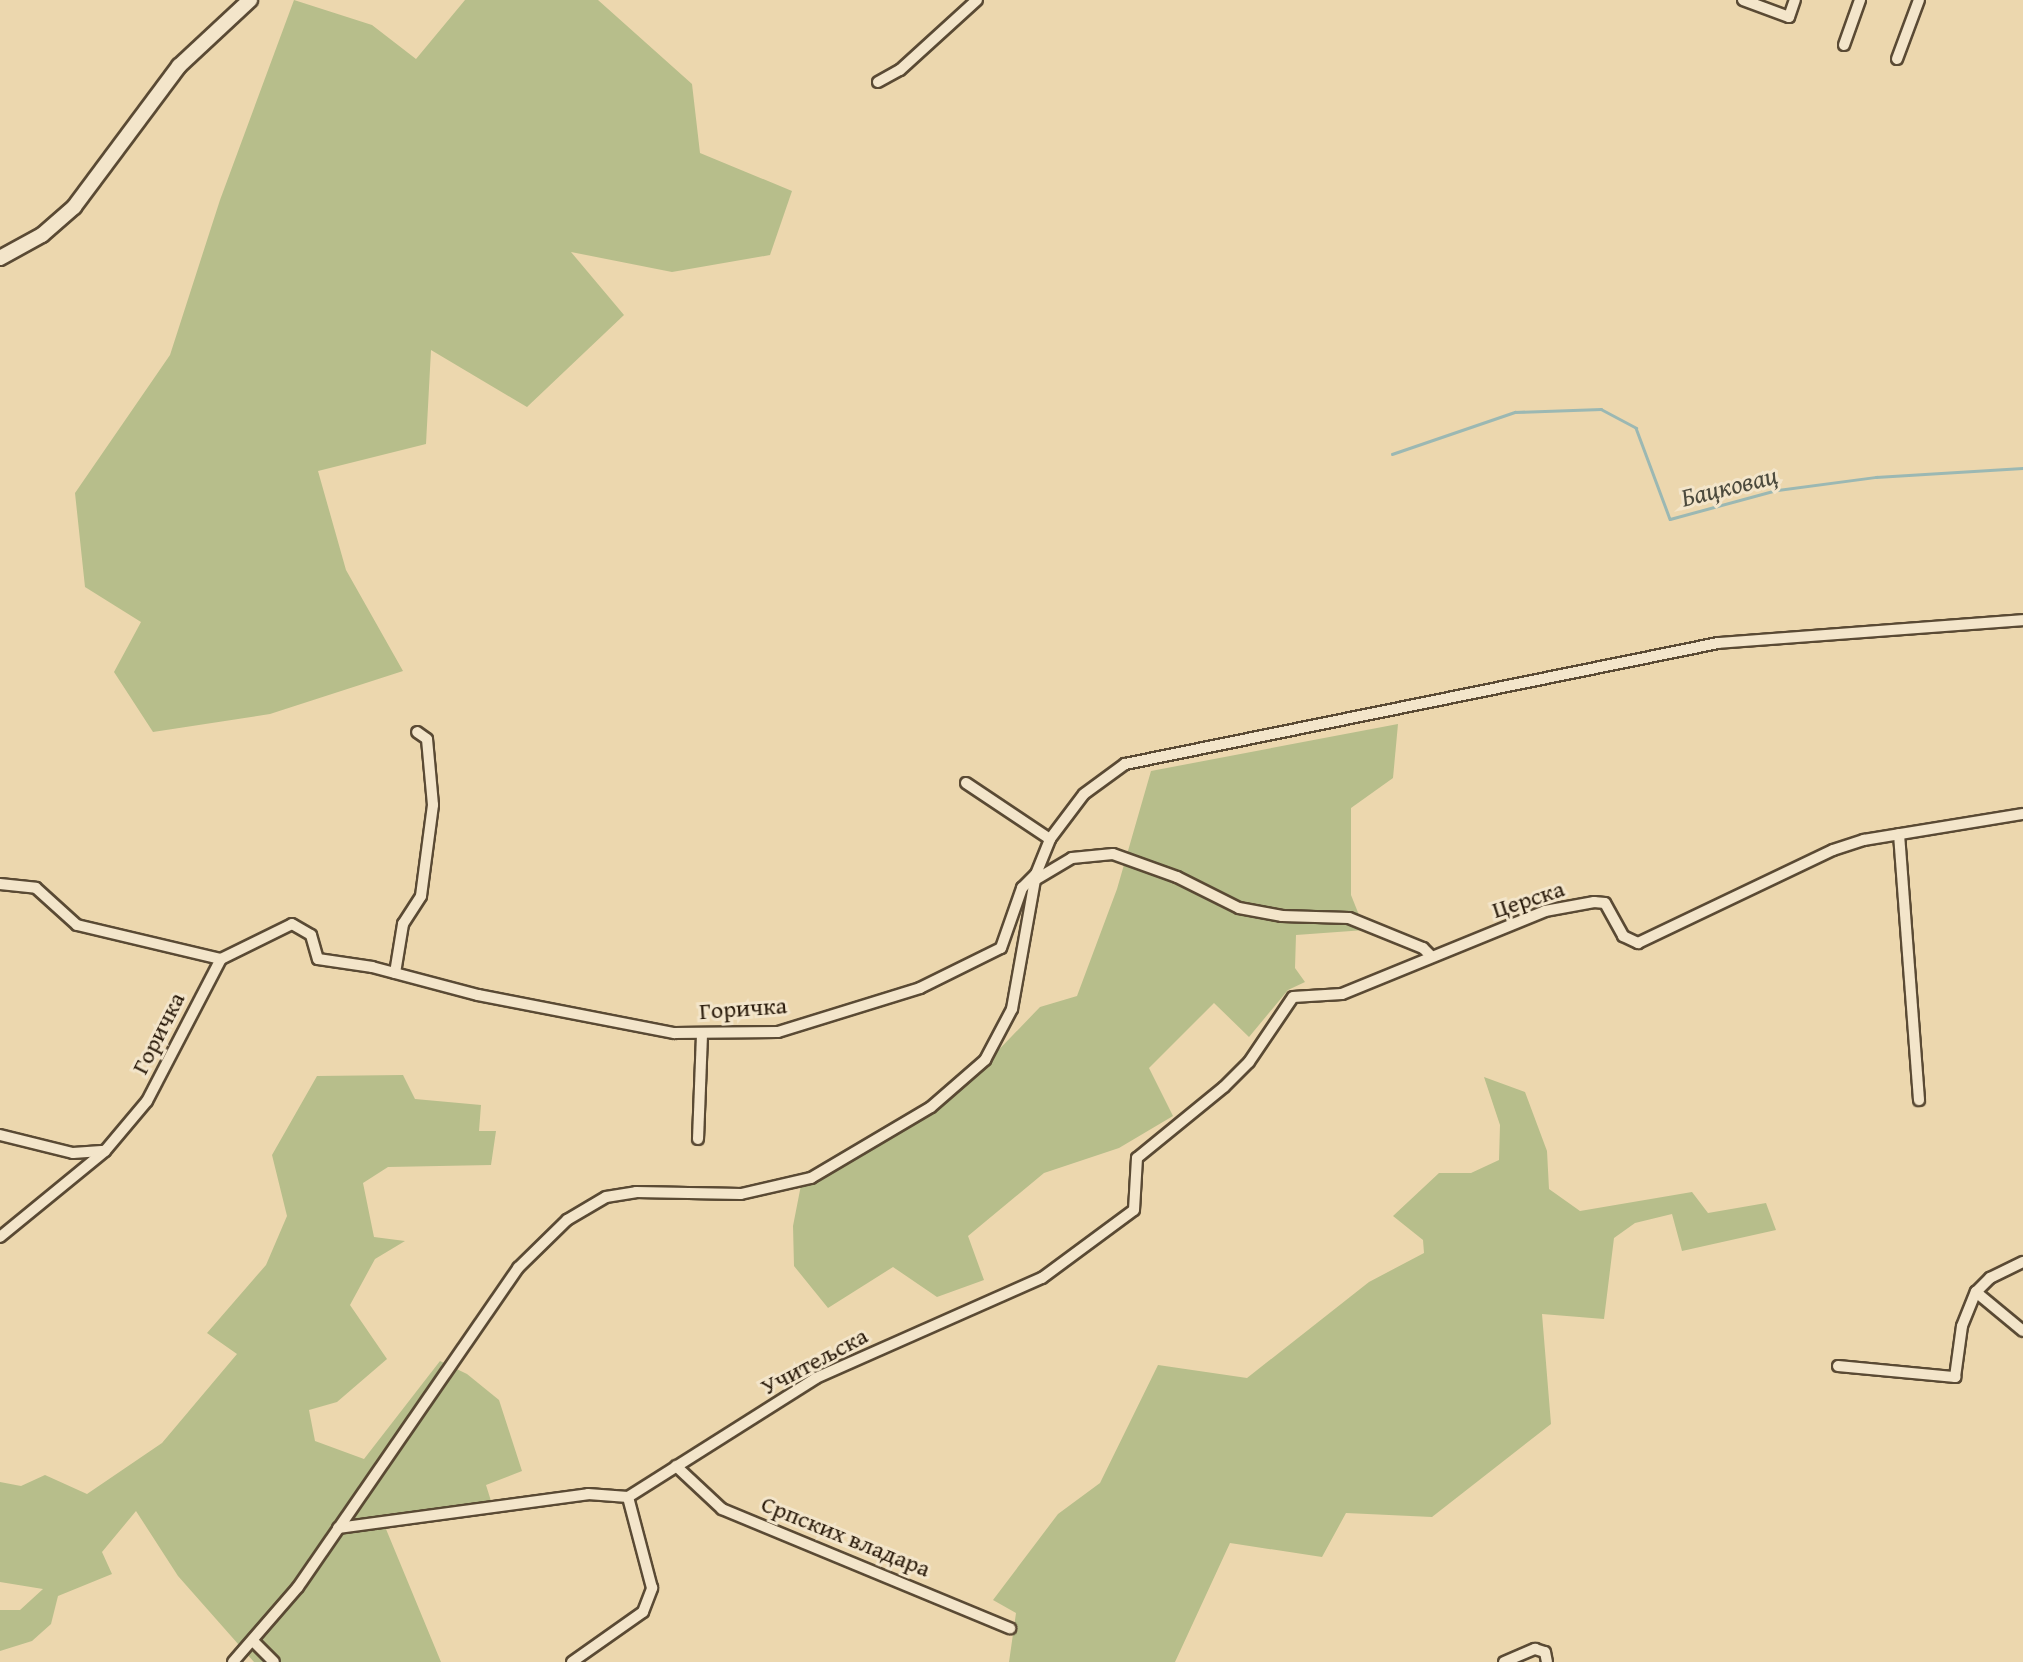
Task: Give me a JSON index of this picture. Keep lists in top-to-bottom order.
{
  "streets": {
    "street": [
      "Церска",
      "Горичка",
      "Учитељска",
      "Српских владара"
    ]
  },
  "crossings": [
    ["Церска", "Учитељска"],
    ["Учитељска", "Српских владара"]
  ],
  "water": ["Бацковац"]
}
